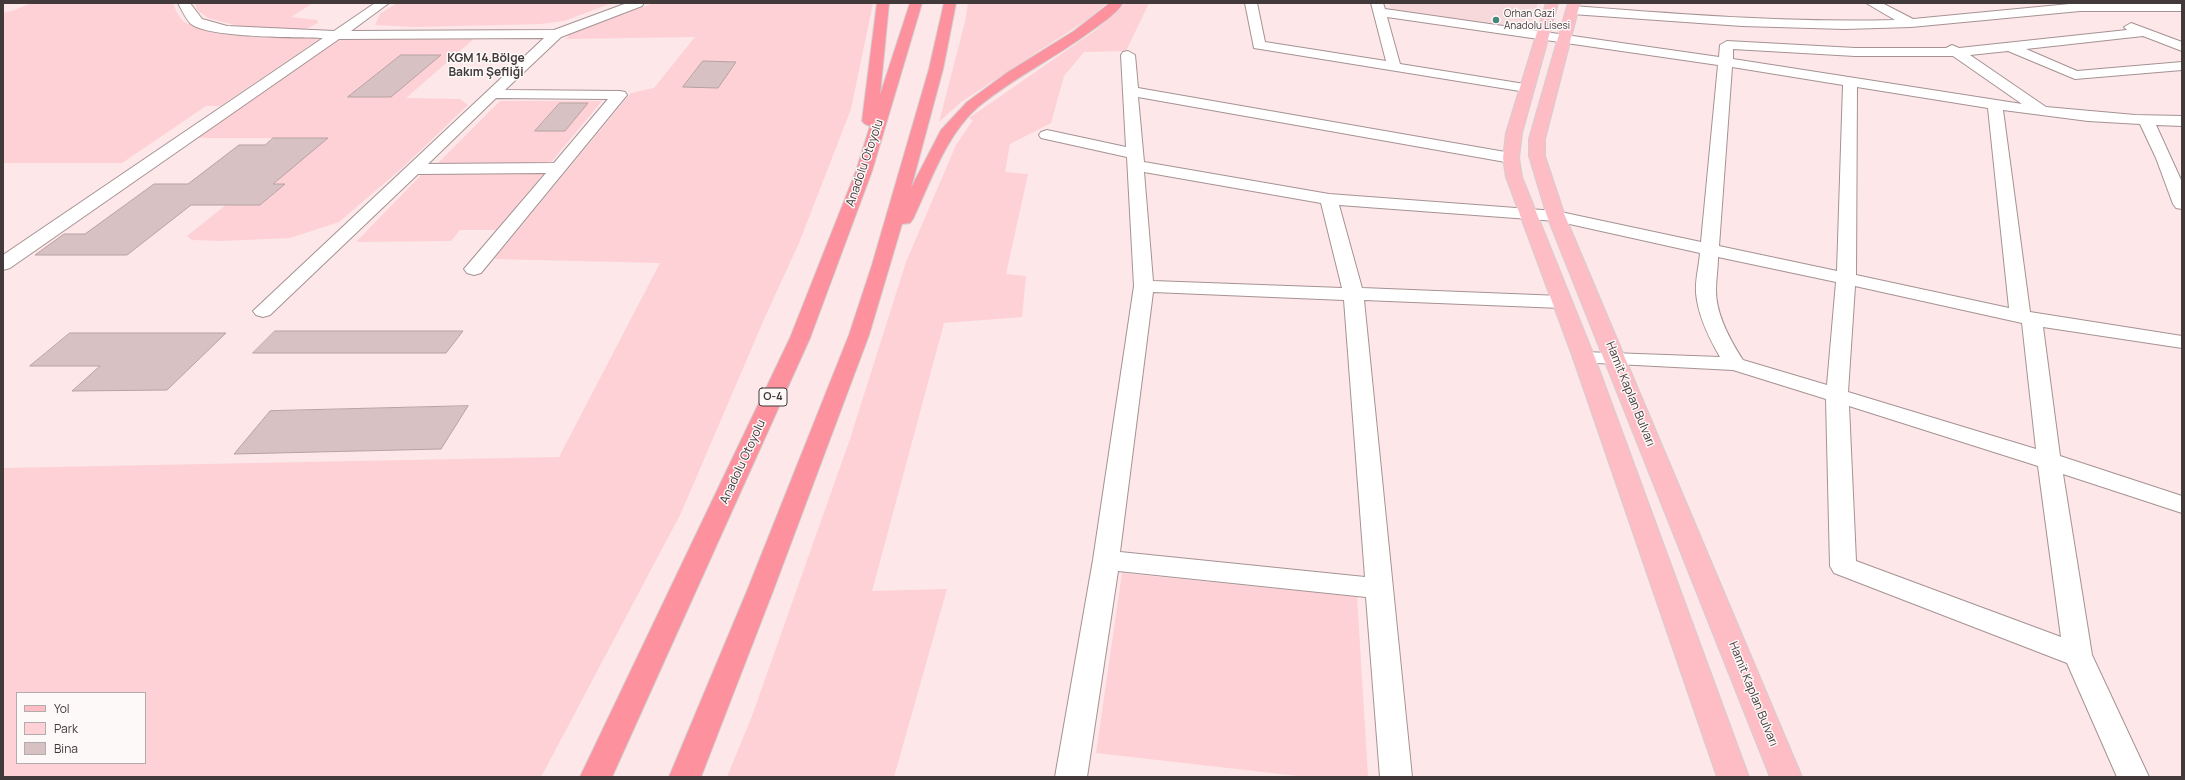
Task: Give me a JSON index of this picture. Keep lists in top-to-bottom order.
{
  "streets": {
    "highway": ["Anadolu Otoyolu", "O-4"],
    "main road": ["Hamit Kaplan Bulvarı"]
  },
  "districts": ["KGM 14.Bölge Bakım Şefliği"],
  "places": ["Orhan Gazi Anadolu Lisesi"],
  "legend": ["Yol", "Park", "Bina"]
}
